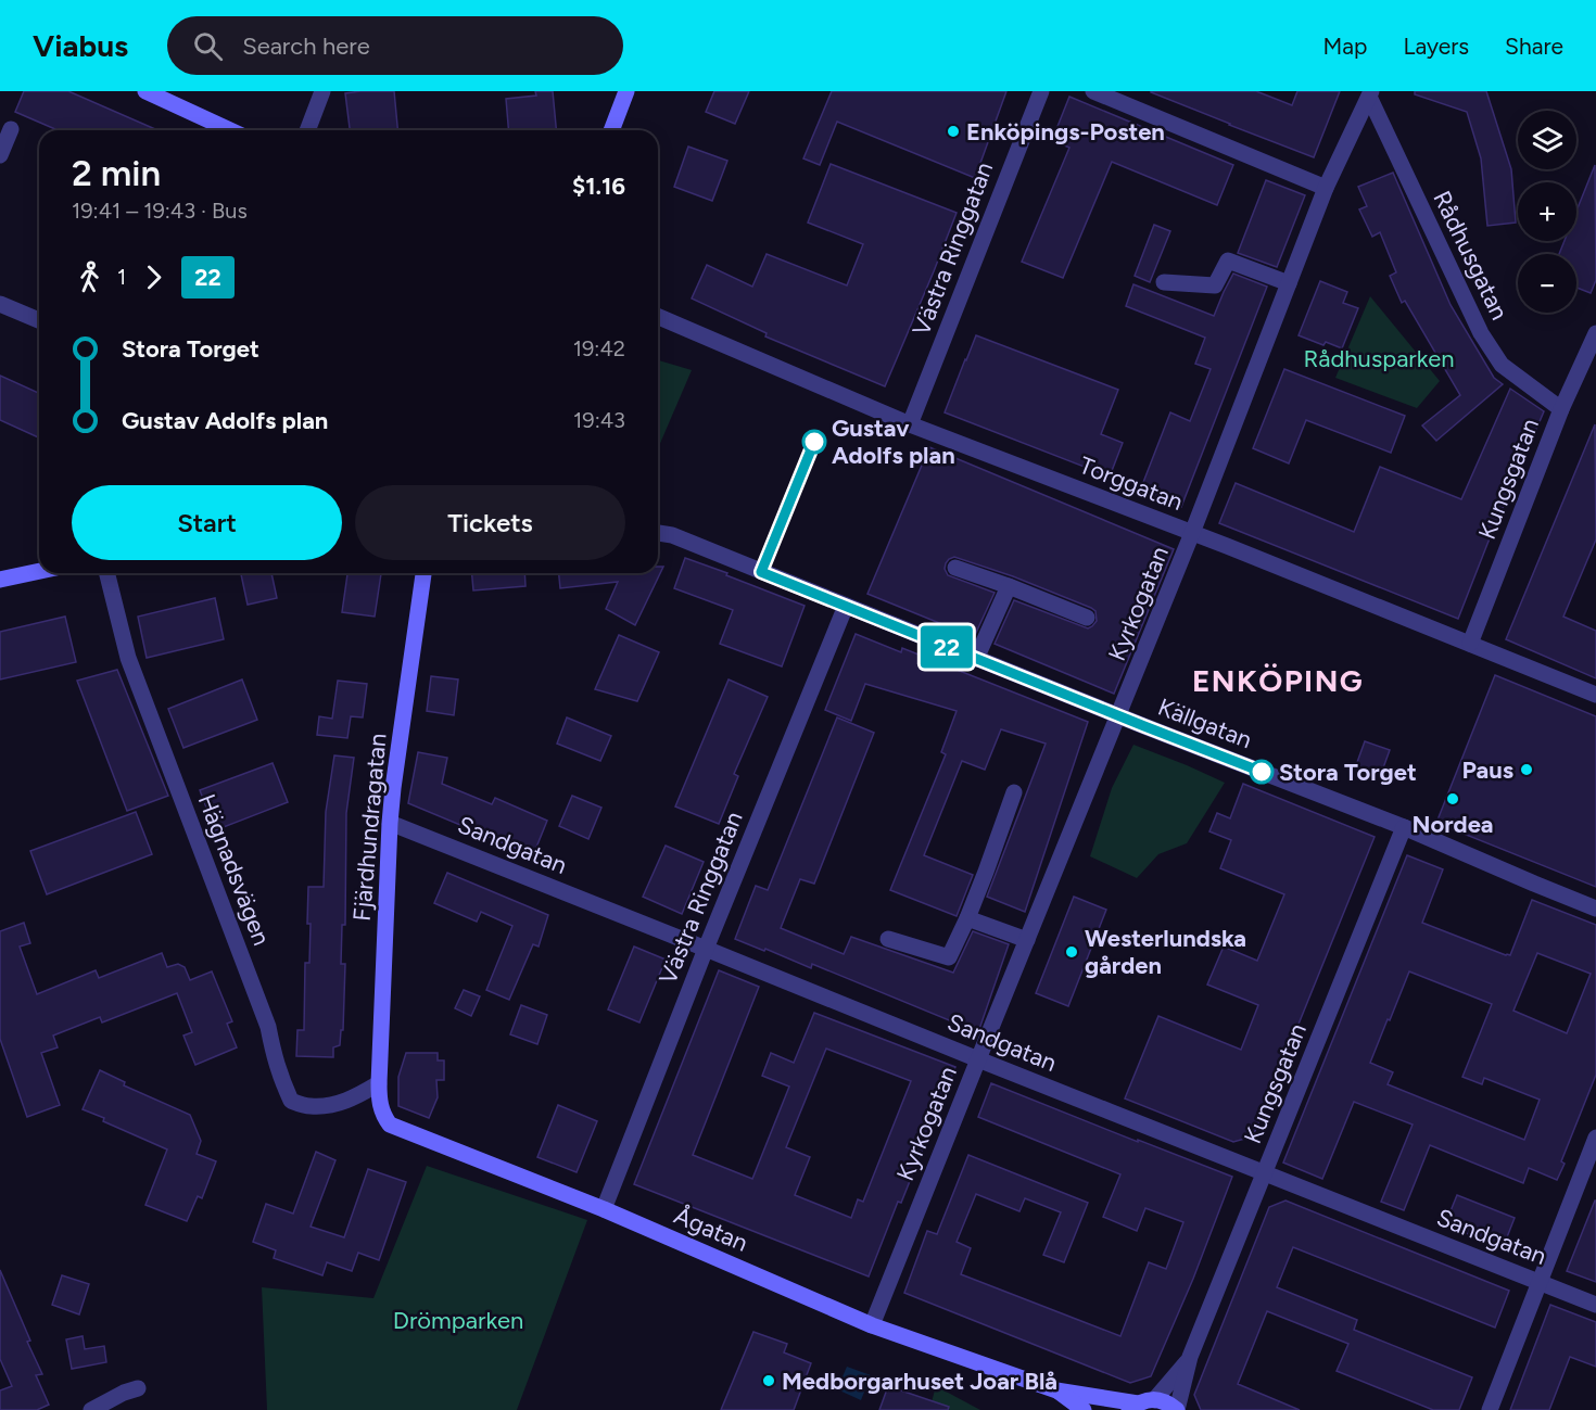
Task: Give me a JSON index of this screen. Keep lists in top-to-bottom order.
{
  "streets": {
    "street": [
      "Västra Ringgatan",
      "Rådhusgatan",
      "Kungsgatan",
      "Torggatan",
      "Kyrkogatan",
      "Källgatan",
      "Fjärdhundragatan",
      "Sandgatan",
      "Hägnadsvägen",
      "Ågatan"
    ]
  },
  "crossings": [
    ["Västra Ringgatan", "Torggatan"],
    ["Västra Ringgatan", "Källgatan"],
    ["Västra Ringgatan", "Sandgatan"],
    ["Västra Ringgatan", "Ågatan"],
    ["Rådhusgatan", "Kungsgatan"],
    ["Rådhusgatan", "Kyrkogatan"],
    ["Kungsgatan", "Torggatan"],
    ["Kungsgatan", "Källgatan"],
    ["Kungsgatan", "Sandgatan"],
    ["Kungsgatan", "Ågatan"],
    ["Torggatan", "Kyrkogatan"],
    ["Kyrkogatan", "Källgatan"],
    ["Kyrkogatan", "Sandgatan"],
    ["Kyrkogatan", "Ågatan"],
    ["Fjärdhundragatan", "Sandgatan"],
    ["Fjärdhundragatan", "Hägnadsvägen"],
    ["Fjärdhundragatan", "Ågatan"],
    ["Hägnadsvägen", "Ågatan"]
  ],
  "districts": ["ENKÖPING"],
  "parks": ["Rådhusparken", "Drömparken"],
  "places": [
    "Enköpings-Posten",
    "Gustav Adolfs plan",
    "Paus",
    "Stora Torget",
    "Nordea",
    "Westerlundska gården",
    "Medborgarhuset Joar Blå"
  ],
  "lines": ["bus line 22"],
  "page": {
    "header": "Viabus",
    "search": "Search here",
    "nav": ["Map", "Layers", "Share"],
    "on_map": "22",
    "map_buttons": ["+", "−"],
    "heading": ["2 min", "19:41 – 19:43 · Bus", "$1.16"],
    "legs": ["1", "22"],
    "list": [
      {
        "name": "Stora Torget",
        "value": "19:42"
      },
      {
        "name": "Gustav Adolfs plan",
        "value": "19:43"
      }
    ],
    "buttons": ["Start", "Tickets"]
  }
}
